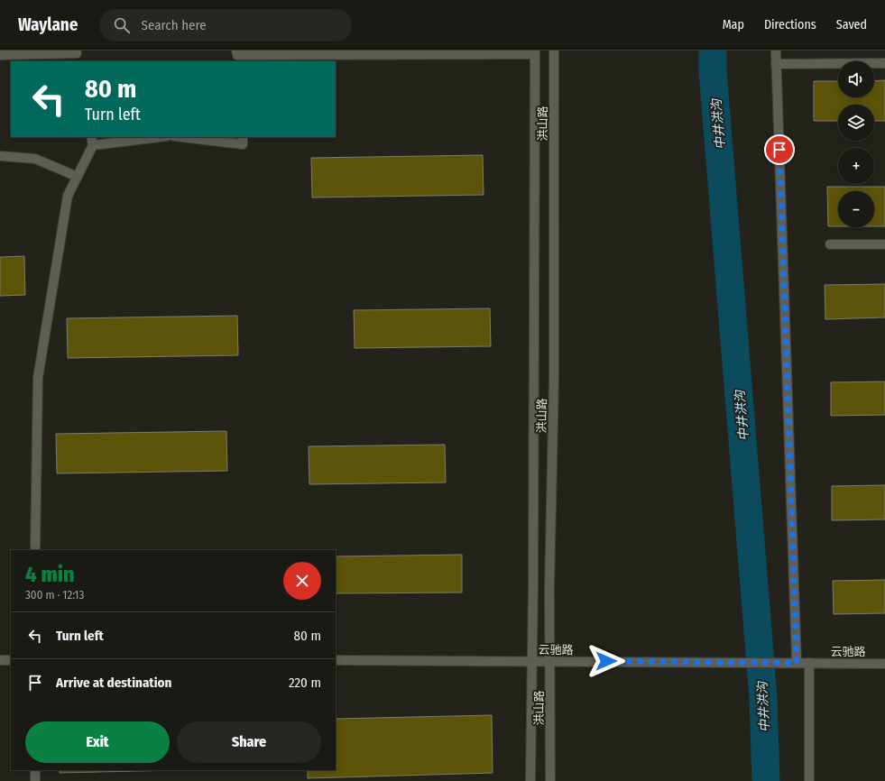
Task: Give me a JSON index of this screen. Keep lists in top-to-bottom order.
{
  "streets": {
    "street": ["洪山路", "云驰路"]
  },
  "crossings": [
    ["洪山路", "云驰路"]
  ],
  "water": ["中井洪沟"],
  "page": {
    "header": "Waylane",
    "search": "Search here",
    "nav": ["Map", "Directions", "Saved"],
    "map_buttons": ["+", "−"],
    "turn": ["80 m", "Turn left"],
    "heading": ["4 min", "300 m · 12:13"],
    "list": [
      {
        "name": "Turn left",
        "value": "80 m"
      },
      {
        "name": "Arrive at destination",
        "value": "220 m"
      }
    ],
    "buttons": ["Exit", "Share"]
  }
}
